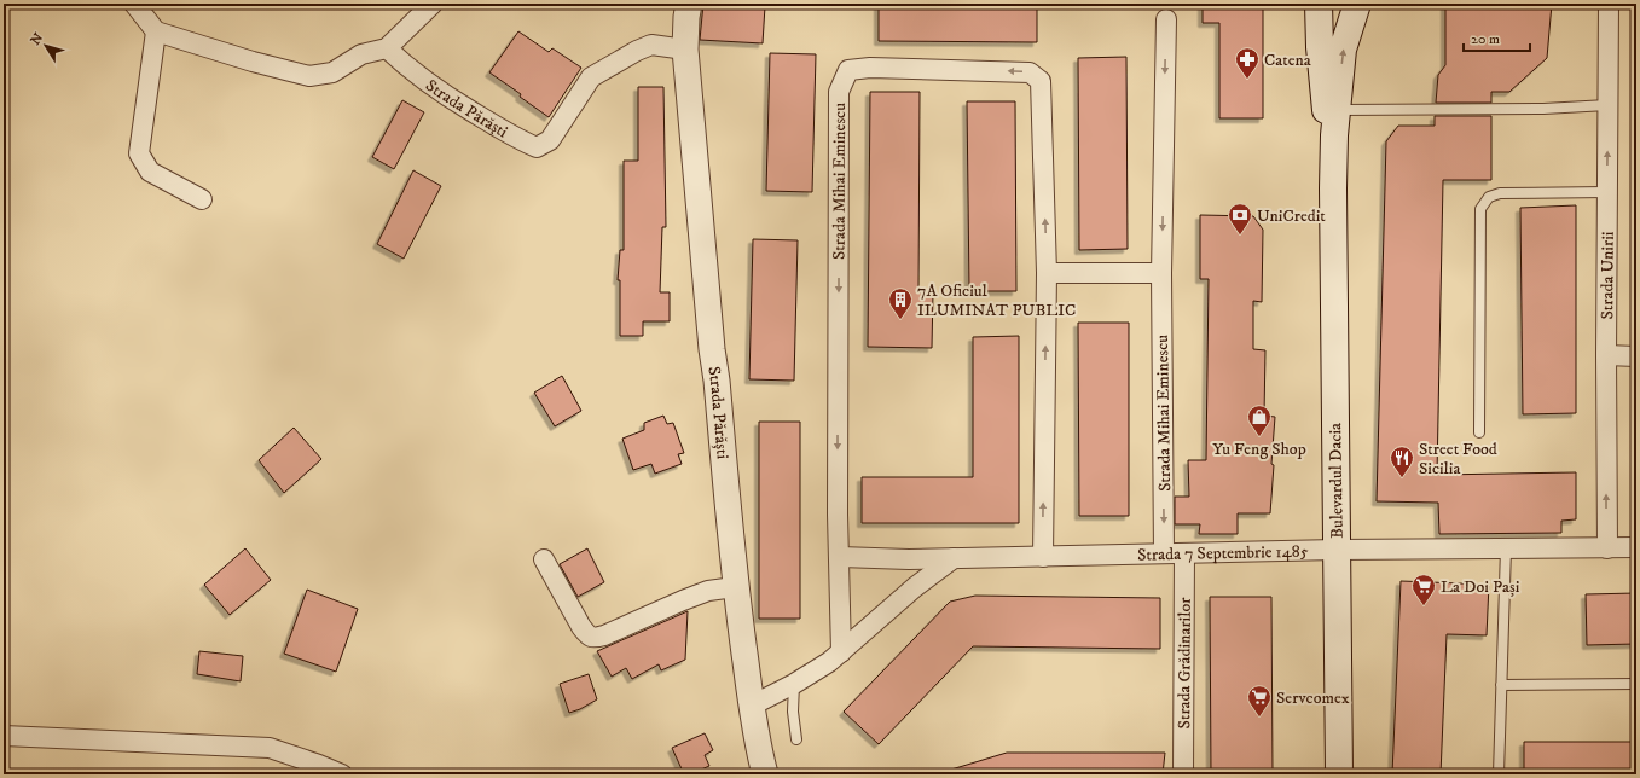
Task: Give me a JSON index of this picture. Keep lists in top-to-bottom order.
{
  "streets": {
    "main road": ["Bulevardul Dacia"],
    "street": [
      "Strada Părăști",
      "Strada Mihai Eminescu",
      "Strada Unirii",
      "Strada 7 Septembrie 1485",
      "Strada Grădinarilor"
    ]
  },
  "crossings": [
    ["Strada Mihai Eminescu", "Strada 7 Septembrie 1485"],
    ["Strada Unirii", "Strada 7 Septembrie 1485"],
    ["Bulevardul Dacia", "Strada 7 Septembrie 1485"],
    ["Strada 7 Septembrie 1485", "Strada Grădinarilor"]
  ],
  "one_way": ["Strada Unirii"],
  "places": {
    "pharmacy": ["Catena"],
    "bank": ["UniCredit"],
    "building": ["7A Oficiul ILUMINAT PUBLIC"],
    "shop": ["Yu Feng Shop"],
    "restaurant": ["Street Food Sicilia"],
    "supermarket": ["La Doi Pași", "Servcomex"]
  },
  "scale_bar": "20 m",
  "north": "top left"
}
